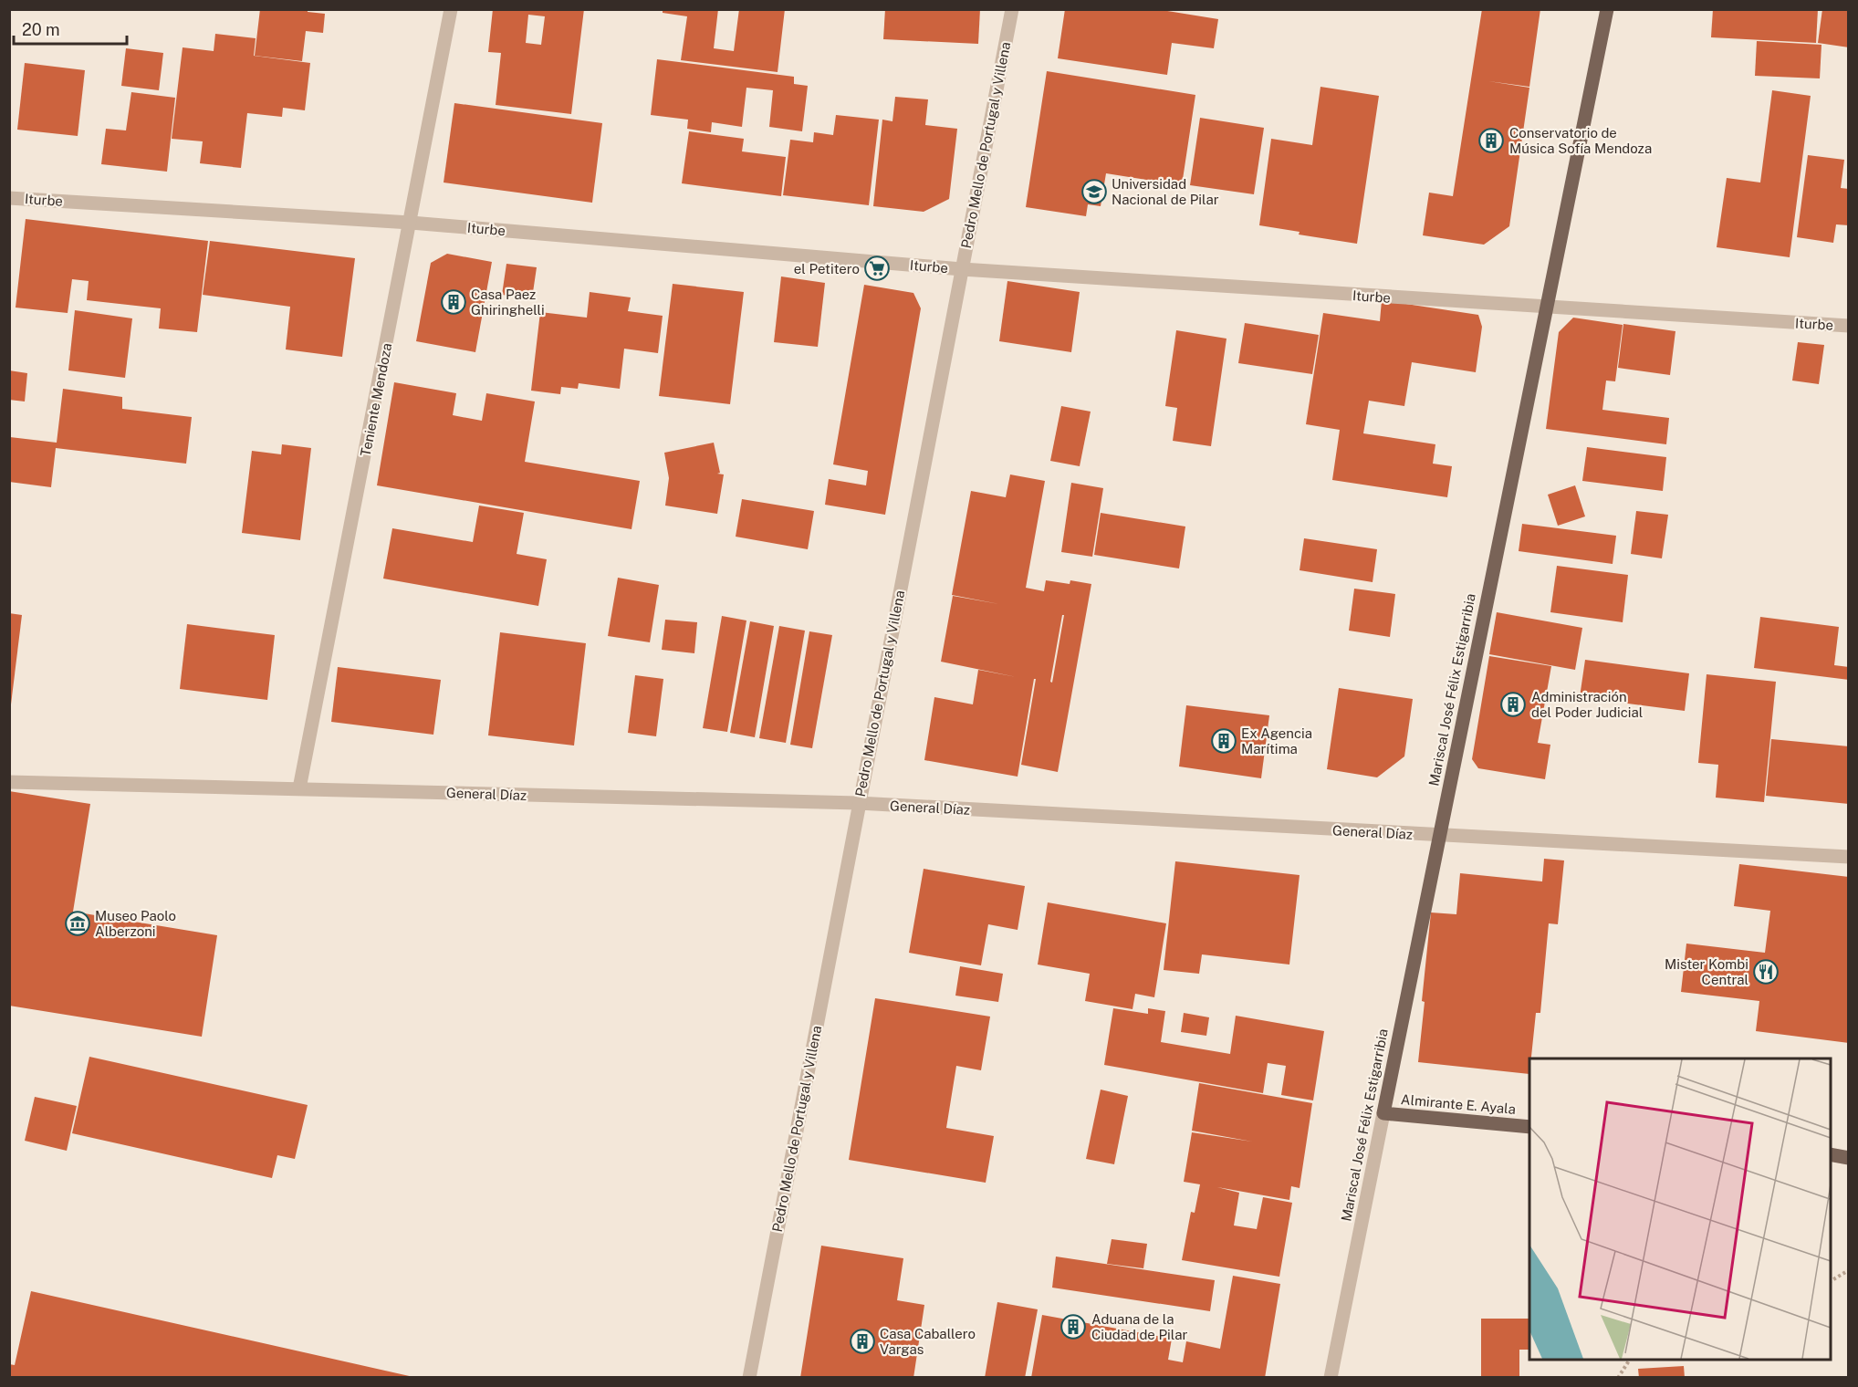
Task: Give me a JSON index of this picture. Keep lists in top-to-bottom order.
{
  "streets": {
    "main road": ["Mariscal José Félix Estigarribia", "Almirante E. Ayala"],
    "street": [
      "Pedro Mello de Portugal y Villena",
      "Iturbe",
      "Teniente Mendoza",
      "General Díaz"
    ]
  },
  "crossings": [
    ["Pedro Mello de Portugal y Villena", "Iturbe"],
    ["Pedro Mello de Portugal y Villena", "General Díaz"],
    ["Iturbe", "Teniente Mendoza"],
    ["Iturbe", "Mariscal José Félix Estigarribia"],
    ["Teniente Mendoza", "General Díaz"],
    ["Mariscal José Félix Estigarribia", "General Díaz"],
    ["Mariscal José Félix Estigarribia", "Almirante E. Ayala"]
  ],
  "places": {
    "building": [
      "Conservatorio de Música Sofía Mendoza",
      "Casa Paez Ghiringhelli",
      "Administración del Poder Judicial",
      "Ex Agencia Marítima",
      "Aduana de la Ciudad de Pilar",
      "Casa Caballero Vargas"
    ],
    "school or university": ["Universidad Nacional de Pilar"],
    "supermarket": ["el Petitero"],
    "museum": ["Museo Paolo Alberzoni"],
    "restaurant": ["Mister Kombi Central"]
  },
  "scale_bar": "20 m"
}
